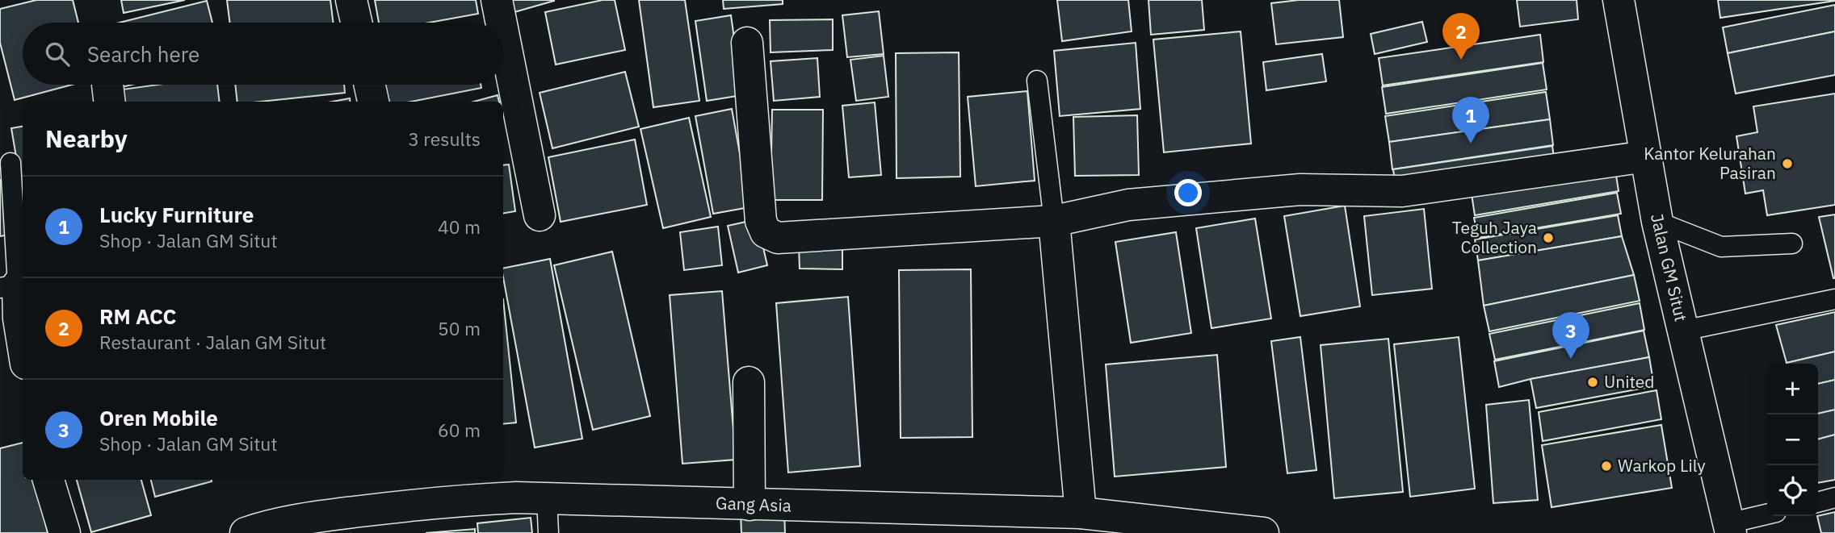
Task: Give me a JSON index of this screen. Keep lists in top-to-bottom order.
{
  "streets": {
    "street": ["Jalan GM Situt", "Gang Asia"]
  },
  "places": [
    "Kantor Kelurahan Pasiran",
    "Teguh Jaya Collection",
    "United",
    "Warkop Lily"
  ],
  "page": {
    "pins": ["2", "1", "3"],
    "search": "Search here",
    "heading": ["Nearby", "3 results"],
    "list": [
      {
        "mark": "1",
        "name": "Lucky Furniture",
        "note": "Shop · Jalan GM Situt",
        "value": "40 m"
      },
      {
        "mark": "2",
        "name": "RM ACC",
        "note": "Restaurant · Jalan GM Situt",
        "value": "50 m"
      },
      {
        "mark": "3",
        "name": "Oren Mobile",
        "note": "Shop · Jalan GM Situt",
        "value": "60 m"
      }
    ],
    "map_buttons": ["+", "−"]
  }
}
